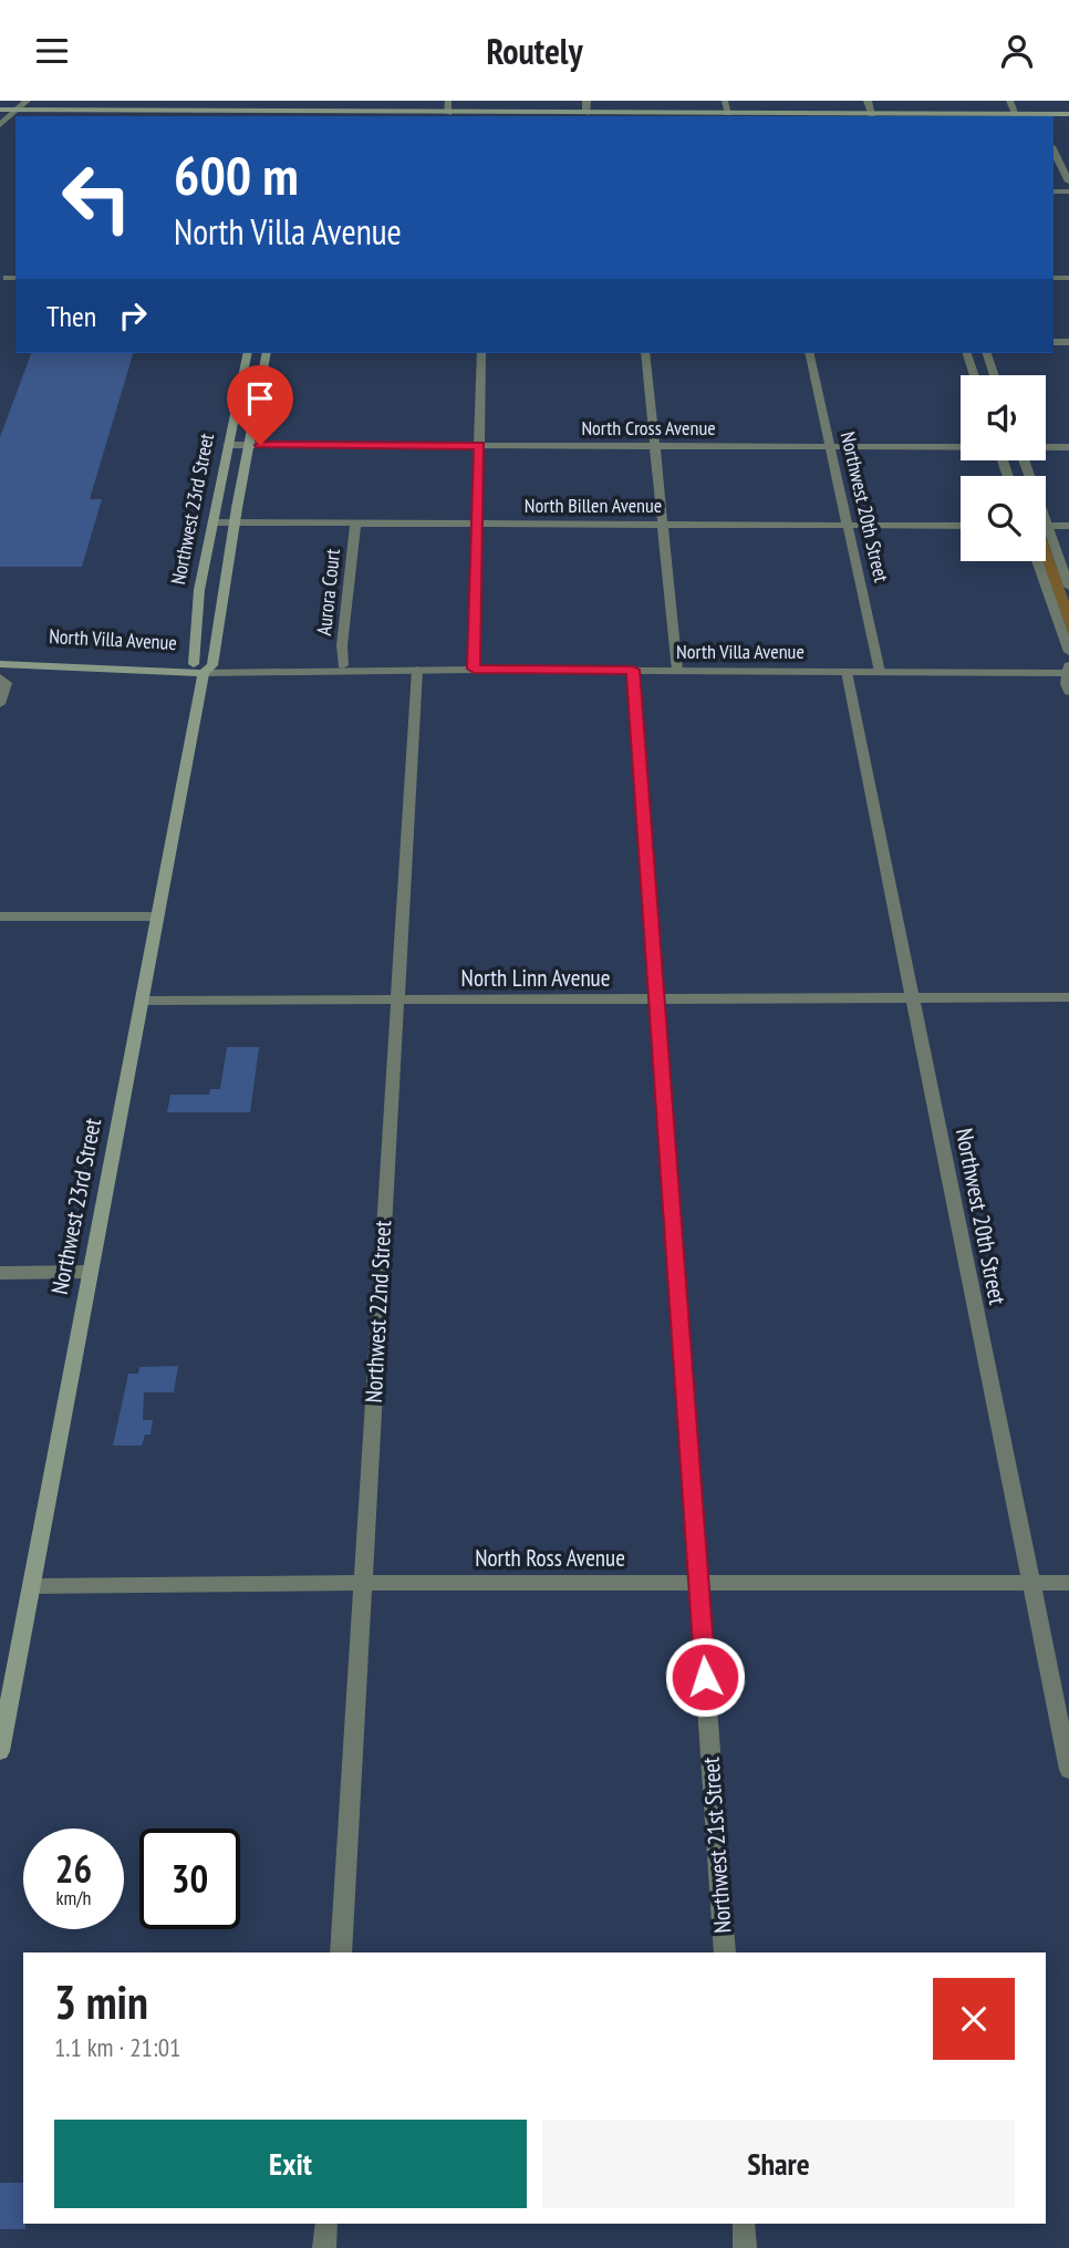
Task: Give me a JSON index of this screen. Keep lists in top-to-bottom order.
{
  "streets": {
    "main road": ["Northwest 23rd Street", "North Villa Avenue"],
    "street": [
      "North Cross Avenue",
      "North Billen Avenue",
      "Northwest 20th Street",
      "Aurora Court",
      "North Linn Avenue",
      "Northwest 22nd Street",
      "North Ross Avenue",
      "Northwest 21st Street"
    ]
  },
  "crossings": [
    ["North Cross Avenue", "Northwest 20th Street"],
    ["North Cross Avenue", "Northwest 23rd Street"],
    ["North Billen Avenue", "Northwest 20th Street"],
    ["North Billen Avenue", "Northwest 23rd Street"],
    ["North Billen Avenue", "Aurora Court"],
    ["Northwest 20th Street", "North Villa Avenue"],
    ["Northwest 20th Street", "North Linn Avenue"],
    ["Northwest 20th Street", "North Ross Avenue"],
    ["Northwest 23rd Street", "North Villa Avenue"],
    ["Northwest 23rd Street", "North Linn Avenue"],
    ["Northwest 23rd Street", "North Ross Avenue"],
    ["Aurora Court", "North Villa Avenue"],
    ["North Villa Avenue", "Northwest 22nd Street"],
    ["North Villa Avenue", "Northwest 21st Street"],
    ["North Linn Avenue", "Northwest 22nd Street"],
    ["North Linn Avenue", "Northwest 21st Street"],
    ["Northwest 22nd Street", "North Ross Avenue"],
    ["North Ross Avenue", "Northwest 21st Street"]
  ],
  "page": {
    "header": "Routely",
    "turn": ["600 m", "North Villa Avenue"],
    "then": "Then",
    "speed": "26 km/h",
    "limit": "30",
    "heading": ["3 min", "1.1 km · 21:01"],
    "buttons": ["Exit", "Share"]
  }
}
